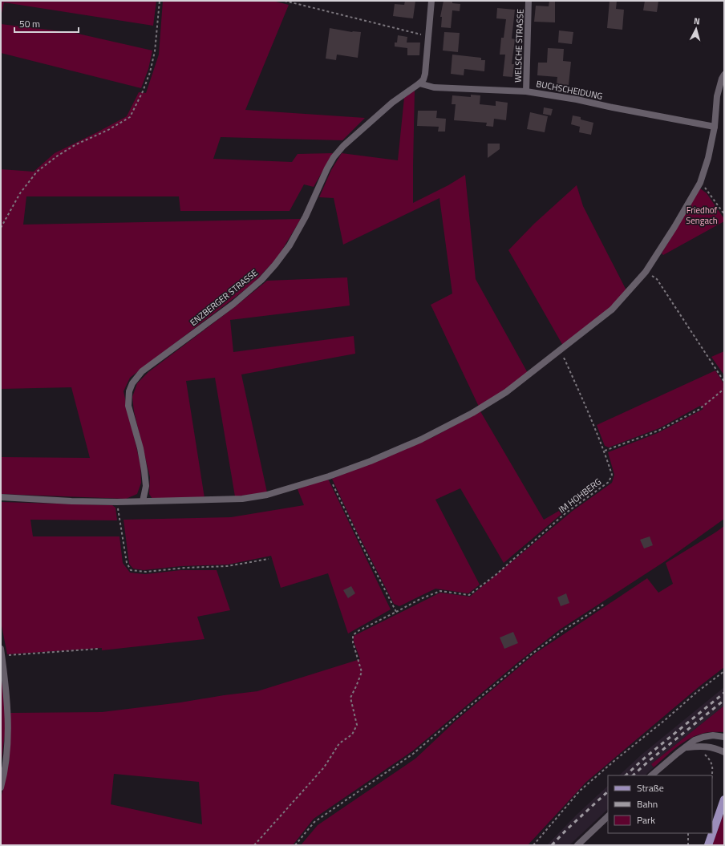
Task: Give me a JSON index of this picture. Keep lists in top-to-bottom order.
{
  "streets": {
    "street": ["WELSCHE STRASSE", "BUCHSCHEIDUNG", "ENZBERGER STRASSE"],
    "path": ["IM HOHBERG"]
  },
  "crossings": [
    ["WELSCHE STRASSE", "BUCHSCHEIDUNG"],
    ["BUCHSCHEIDUNG", "ENZBERGER STRASSE"]
  ],
  "parks": ["Friedhof Sengach"],
  "legend": ["Straße", "Bahn", "Park"],
  "scale_bar": "50 m",
  "north": "top"
}
